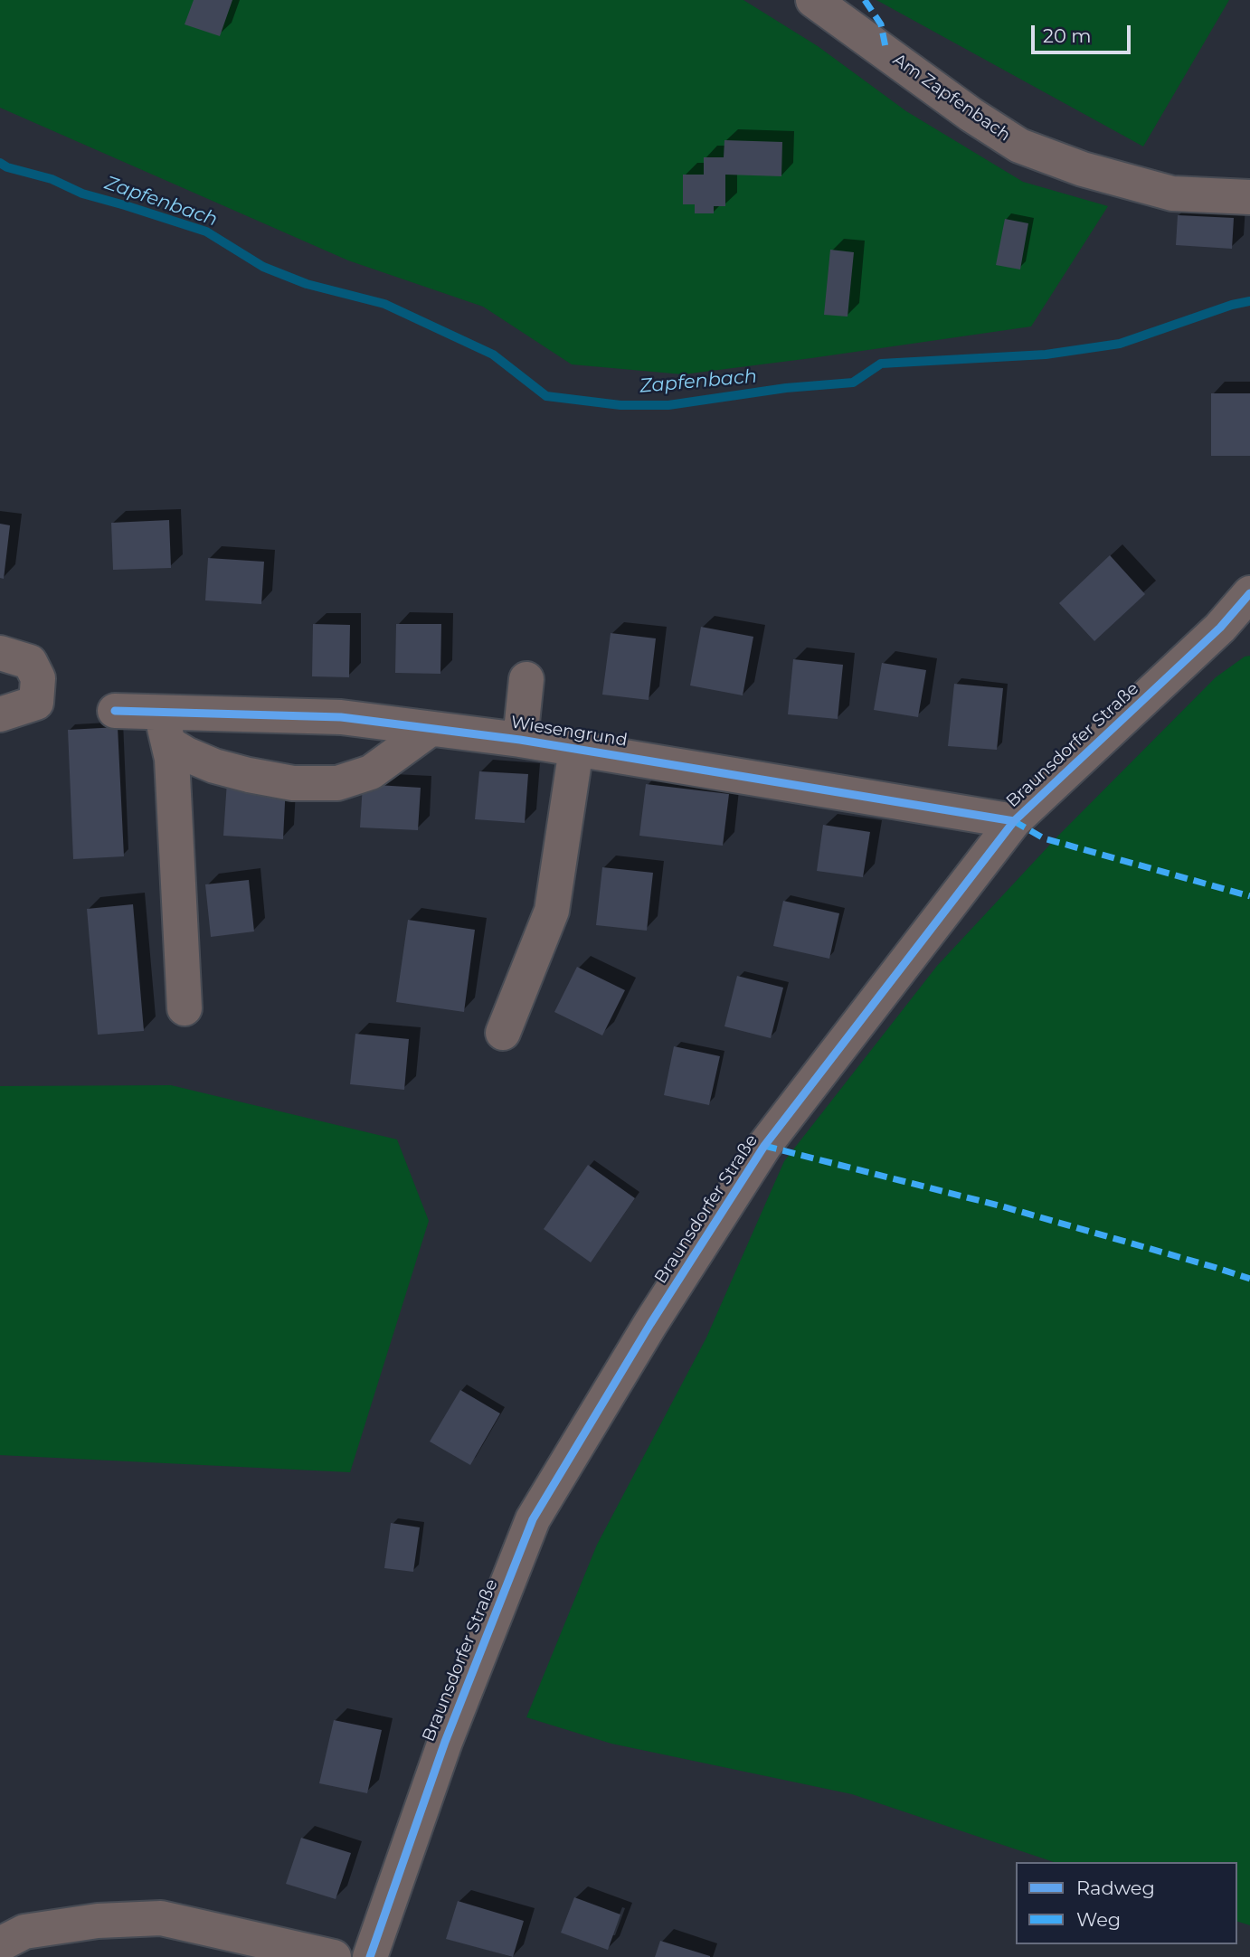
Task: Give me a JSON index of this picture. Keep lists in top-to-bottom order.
{
  "streets": {
    "street": ["Am Zapfenbach", "Wiesengrund", "Braunsdorfer Straße"]
  },
  "crossings": [
    ["Wiesengrund", "Braunsdorfer Straße"]
  ],
  "water": ["Zapfenbach"],
  "legend": ["Radweg", "Weg"],
  "scale_bar": "20 m"
}
